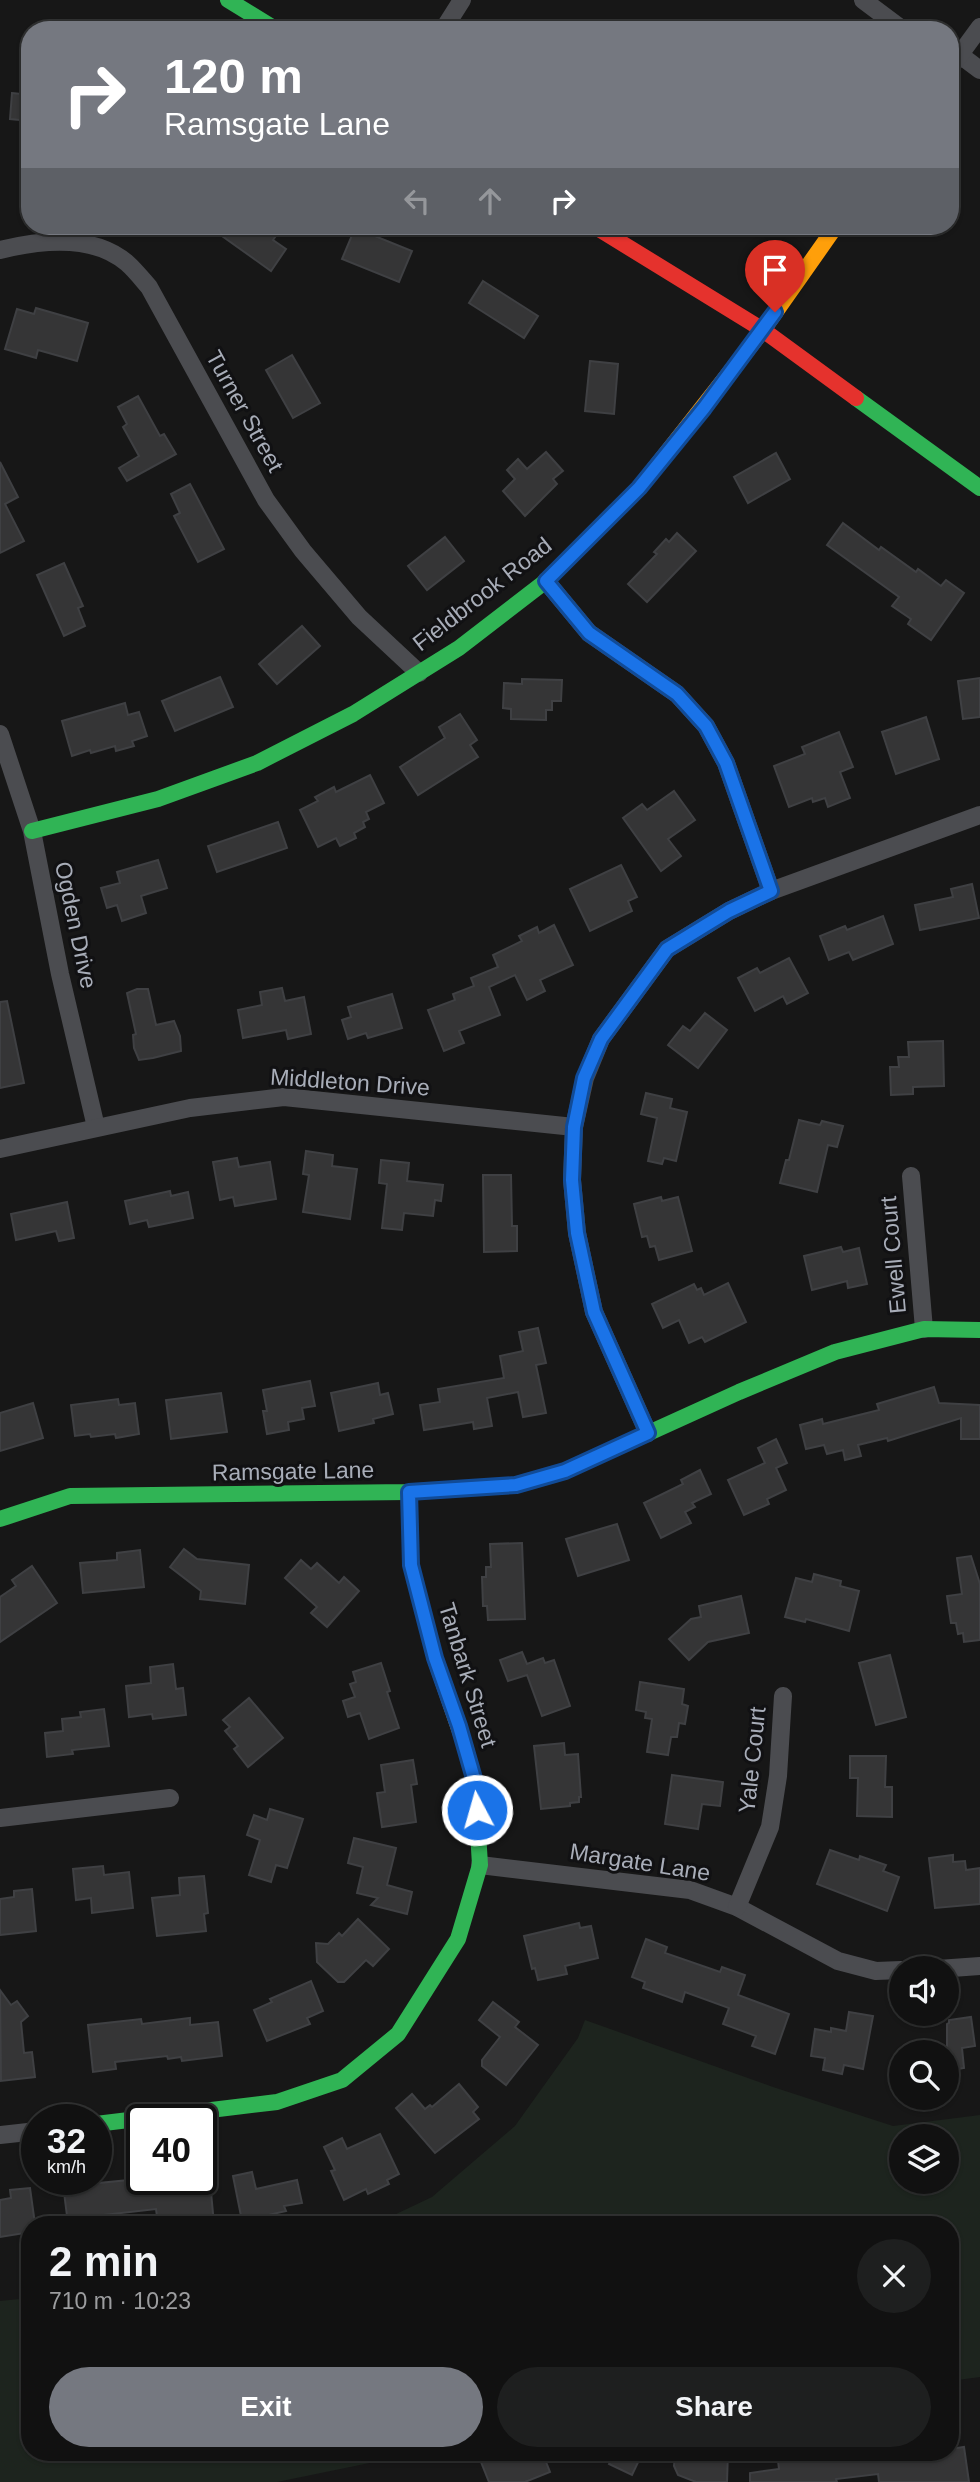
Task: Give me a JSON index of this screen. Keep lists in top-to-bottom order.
{
  "streets": {
    "street": [
      "Turner Street",
      "Fieldbrook Road",
      "Ogden Drive",
      "Middleton Drive",
      "Ewell Court",
      "Ramsgate Lane",
      "Tanbark Street",
      "Yale Court",
      "Margate Lane"
    ]
  },
  "crossings": [
    ["Turner Street", "Fieldbrook Road"],
    ["Fieldbrook Road", "Ogden Drive"],
    ["Ogden Drive", "Middleton Drive"],
    ["Ewell Court", "Ramsgate Lane"],
    ["Ramsgate Lane", "Tanbark Street"],
    ["Tanbark Street", "Margate Lane"],
    ["Yale Court", "Margate Lane"]
  ],
  "page": {
    "turn": ["120 m", "Ramsgate Lane"],
    "speed": "32 km/h",
    "limit": "40",
    "heading": ["2 min", "710 m · 10:23"],
    "buttons": ["Exit", "Share"]
  }
}
